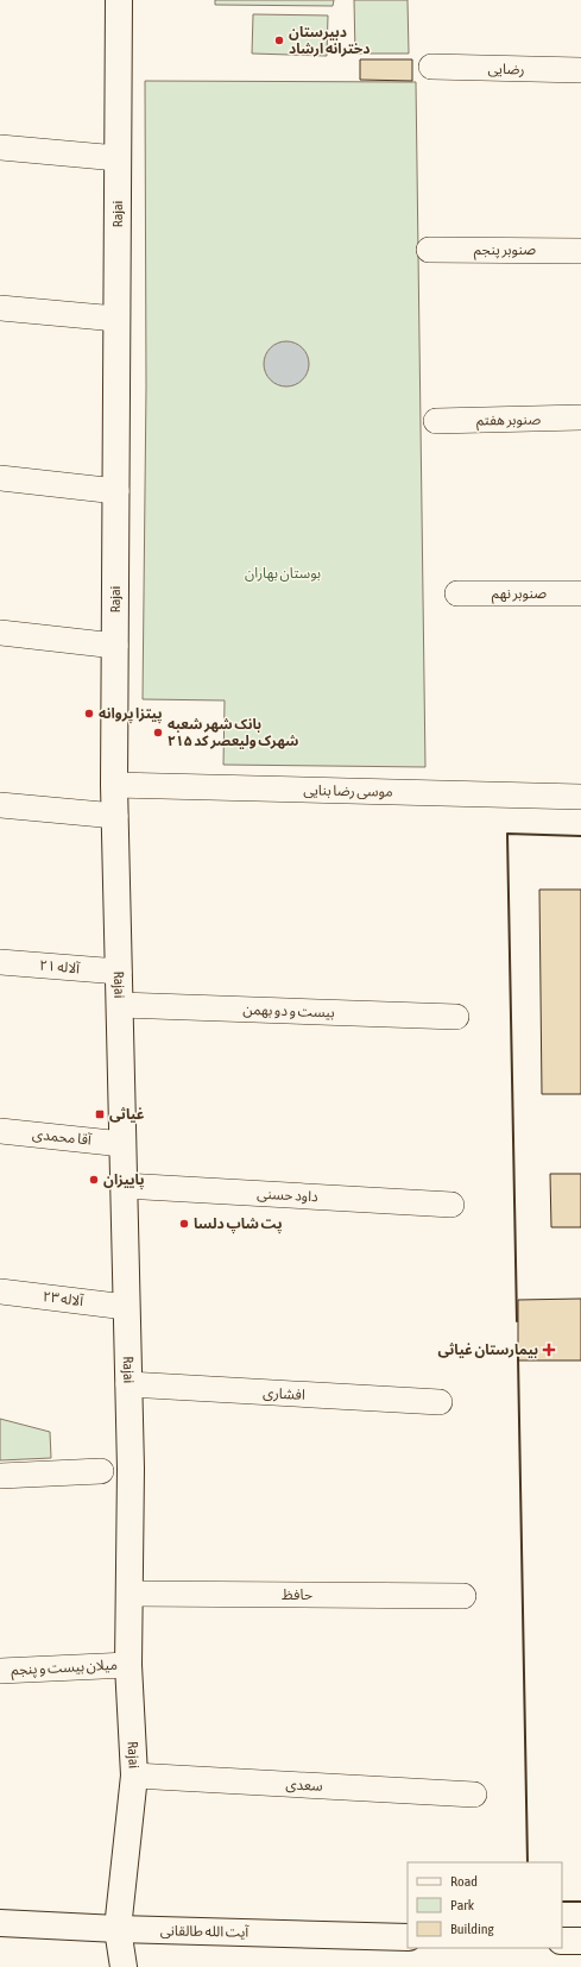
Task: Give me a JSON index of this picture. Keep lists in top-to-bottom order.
{
  "streets": {
    "street": [
      "رضایی",
      "Rajai",
      "صنوبر پنجم",
      "صنوبر هفتم",
      "صنوبر نهم",
      "موسی رضا بنایی",
      "آلاله ۲۱",
      "بیست و دو بهمن",
      "آقا محمدی",
      "داود حسنی",
      "آلاله ۲۳",
      "افشاری",
      "حافظ",
      "میلان بیست و پنجم",
      "سعدی",
      "آیت الله طالقانی"
    ]
  },
  "crossings": [
    ["Rajai", "موسی رضا بنایی"],
    ["Rajai", "آلاله ۲۱"],
    ["Rajai", "بیست و دو بهمن"],
    ["Rajai", "آقا محمدی"],
    ["Rajai", "داود حسنی"],
    ["Rajai", "آلاله ۲۳"],
    ["Rajai", "افشاری"],
    ["Rajai", "حافظ"],
    ["Rajai", "میلان بیست و پنجم"],
    ["Rajai", "سعدی"],
    ["Rajai", "آیت الله طالقانی"]
  ],
  "parks": ["بوستان بهاران"],
  "places": {
    "other": [
      "دبیرستان دخترانه ارشاد",
      "پیتزا پروانه",
      "بانک شهر شعبه شهرک ولیعصر کد ۲۱۵",
      "پاییزان",
      "پت شاپ دلسا"
    ],
    "transit": ["غیاثی"],
    "health": ["بیمارستان غیاثی"]
  },
  "legend": ["Road", "Park", "Building"]
}
